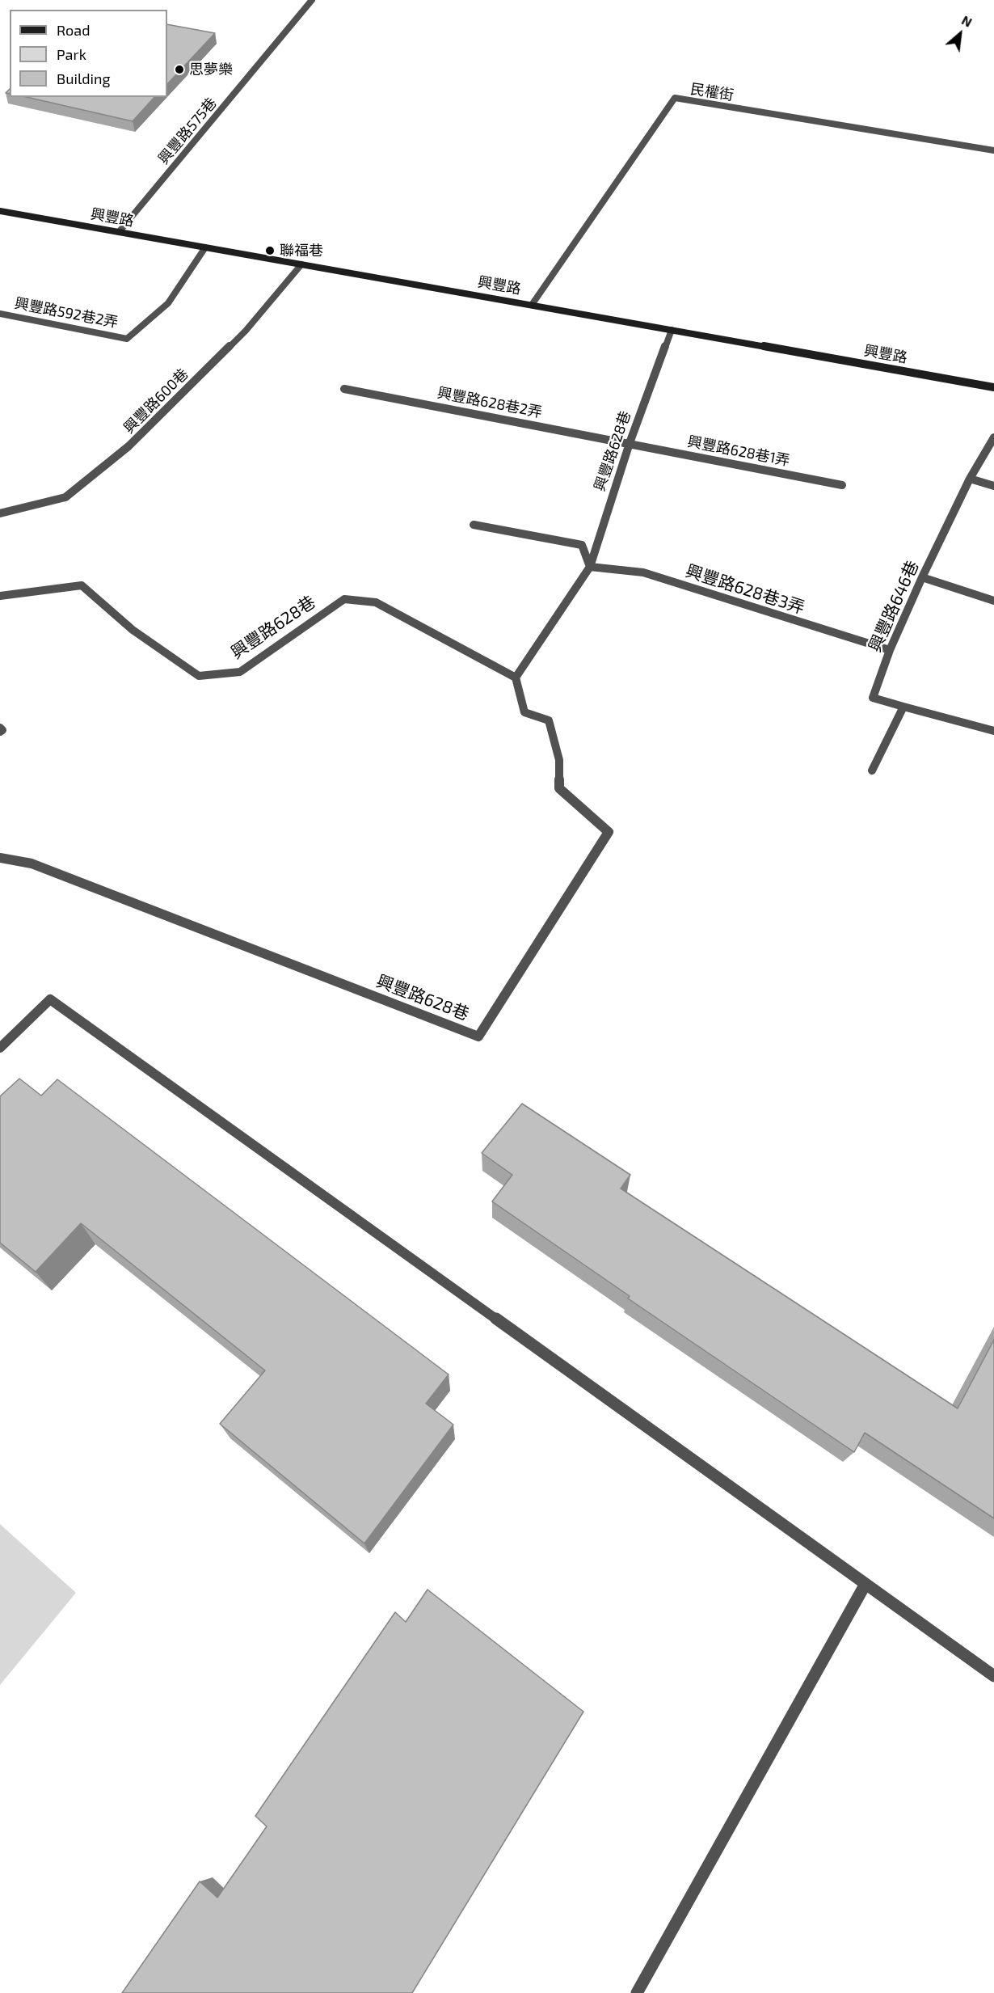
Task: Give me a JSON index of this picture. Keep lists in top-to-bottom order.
{
  "streets": {
    "main road": ["興豐路"],
    "street": [
      "民權街",
      "興豐路575巷",
      "興豐路592巷2弄",
      "興豐路600巷",
      "興豐路628巷2弄",
      "興豐路628巷",
      "興豐路628巷1弄",
      "興豐路628巷3弄",
      "興豐路646巷"
    ]
  },
  "crossings": [
    ["民權街", "興豐路"],
    ["興豐路575巷", "興豐路"],
    ["興豐路", "興豐路592巷2弄"],
    ["興豐路", "興豐路600巷"],
    ["興豐路", "興豐路628巷"],
    ["興豐路628巷2弄", "興豐路628巷"],
    ["興豐路628巷2弄", "興豐路628巷1弄"],
    ["興豐路628巷", "興豐路628巷1弄"],
    ["興豐路628巷", "興豐路628巷3弄"],
    ["興豐路628巷3弄", "興豐路646巷"]
  ],
  "places": ["思夢樂", "聯福巷"],
  "legend": ["Road", "Park", "Building"],
  "north": "top right"
}
